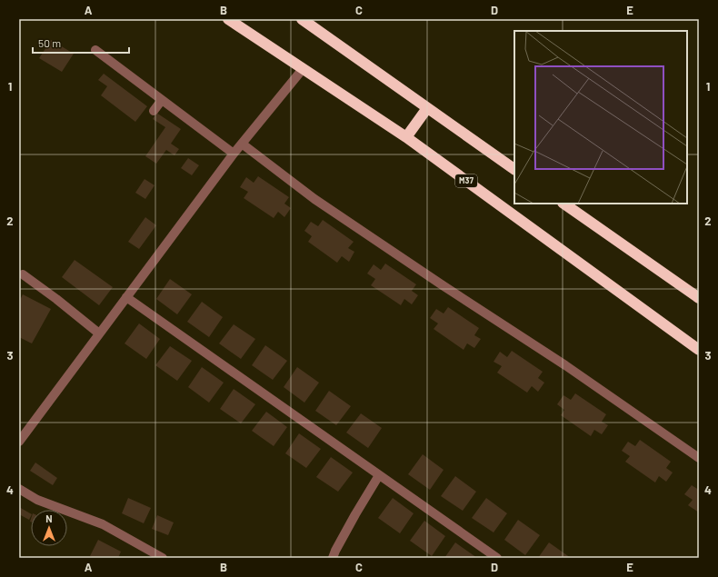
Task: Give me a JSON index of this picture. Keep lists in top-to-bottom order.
{
  "streets": {
    "highway": ["M37"]
  },
  "scale_bar": "50 m",
  "north": "top",
  "grid": {
    "columns": [
      "A",
      "B",
      "C",
      "D",
      "E"
    ],
    "rows": [
      "1",
      "2",
      "3",
      "4"
    ]
  }
}
